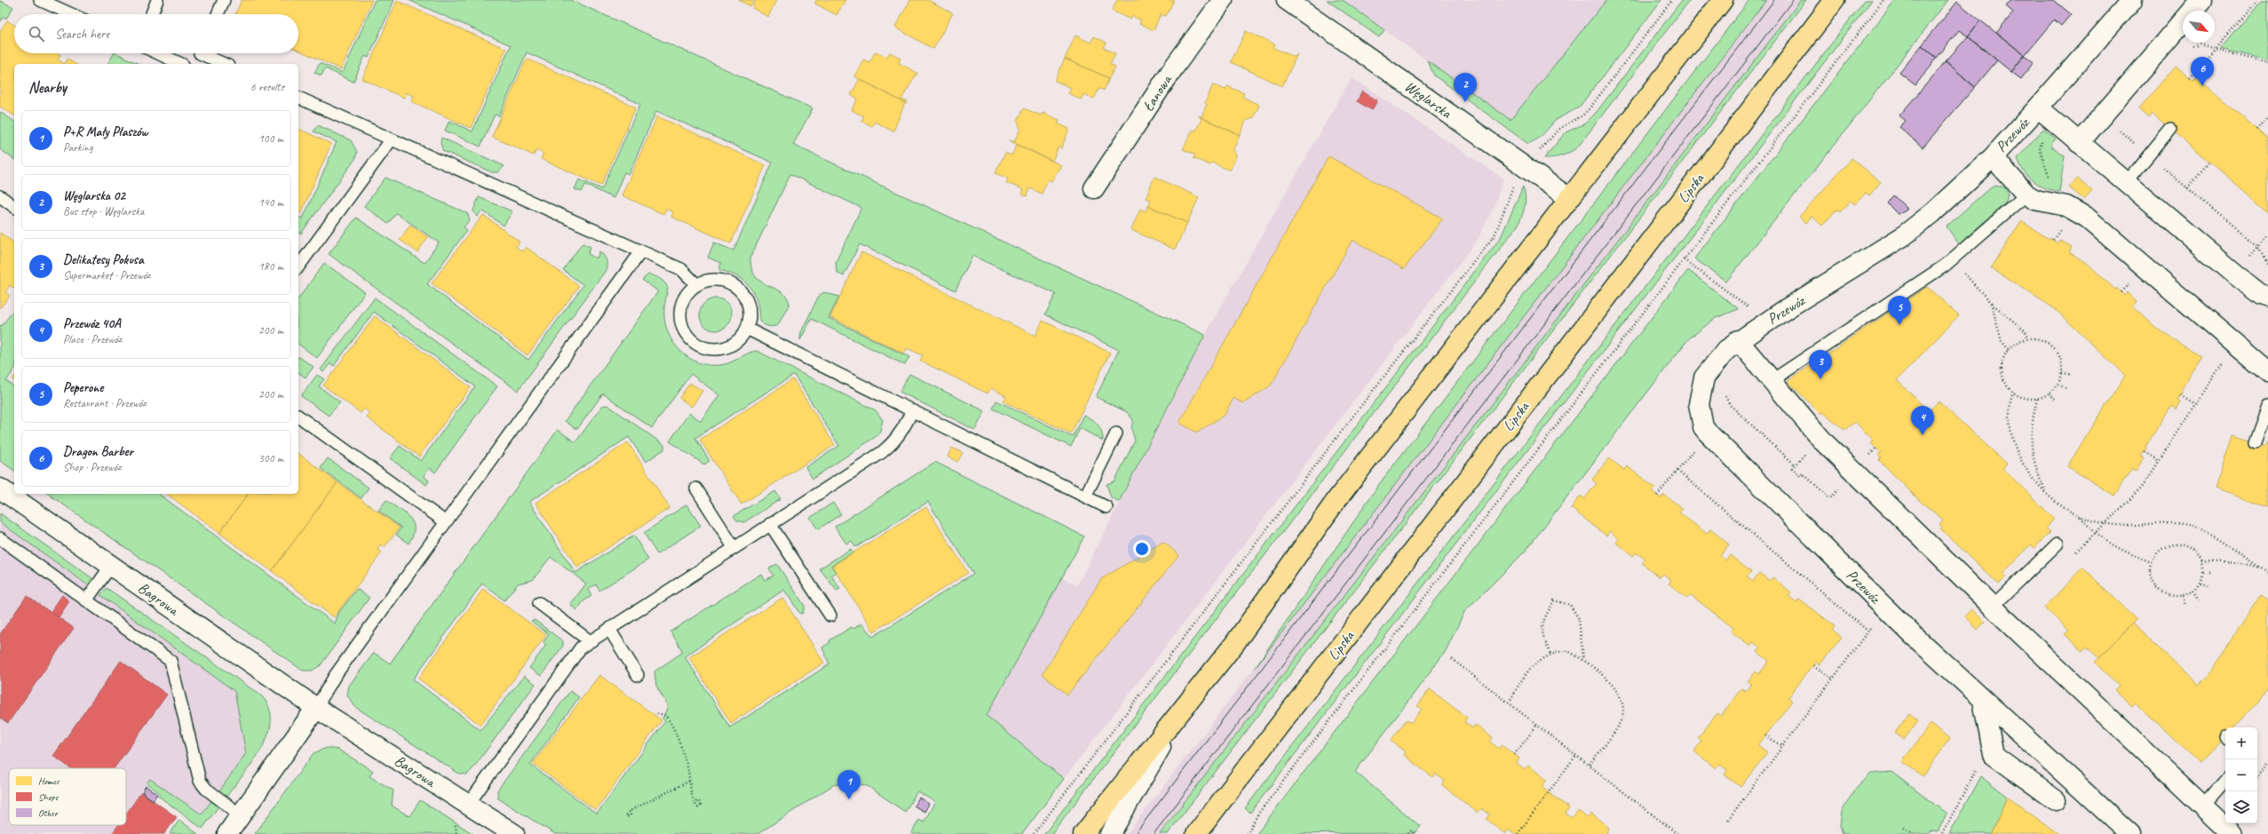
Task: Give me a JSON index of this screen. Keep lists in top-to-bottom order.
{
  "streets": {
    "main road": ["Lipska"],
    "street": [
      "Łanowa",
      "Węglarska",
      "Przewóz",
      "Bagrowa"
    ]
  },
  "legend": ["Homes", "Shops", "Other"],
  "north": "bottom right",
  "page": {
    "search": "Search here",
    "pins": [
      "6",
      "2",
      "5",
      "3",
      "4",
      "1"
    ],
    "heading": ["Nearby", "6 results"],
    "list": [
      {
        "mark": "1",
        "name": "P+R Mały Płaszów",
        "note": "Parking",
        "value": "100 m"
      },
      {
        "mark": "2",
        "name": "Węglarska 02",
        "note": "Bus stop · Węglarska",
        "value": "140 m"
      },
      {
        "mark": "3",
        "name": "Delikatesy Pokusa",
        "note": "Supermarket · Przewóz",
        "value": "180 m"
      },
      {
        "mark": "4",
        "name": "Przewóz 40A",
        "note": "Place · Przewóz",
        "value": "200 m"
      },
      {
        "mark": "5",
        "name": "Peperone",
        "note": "Restaurant · Przewóz",
        "value": "200 m"
      },
      {
        "mark": "6",
        "name": "Dragon Barber",
        "note": "Shop · Przewóz",
        "value": "300 m"
      }
    ],
    "map_buttons": ["+", "−"]
  }
}
